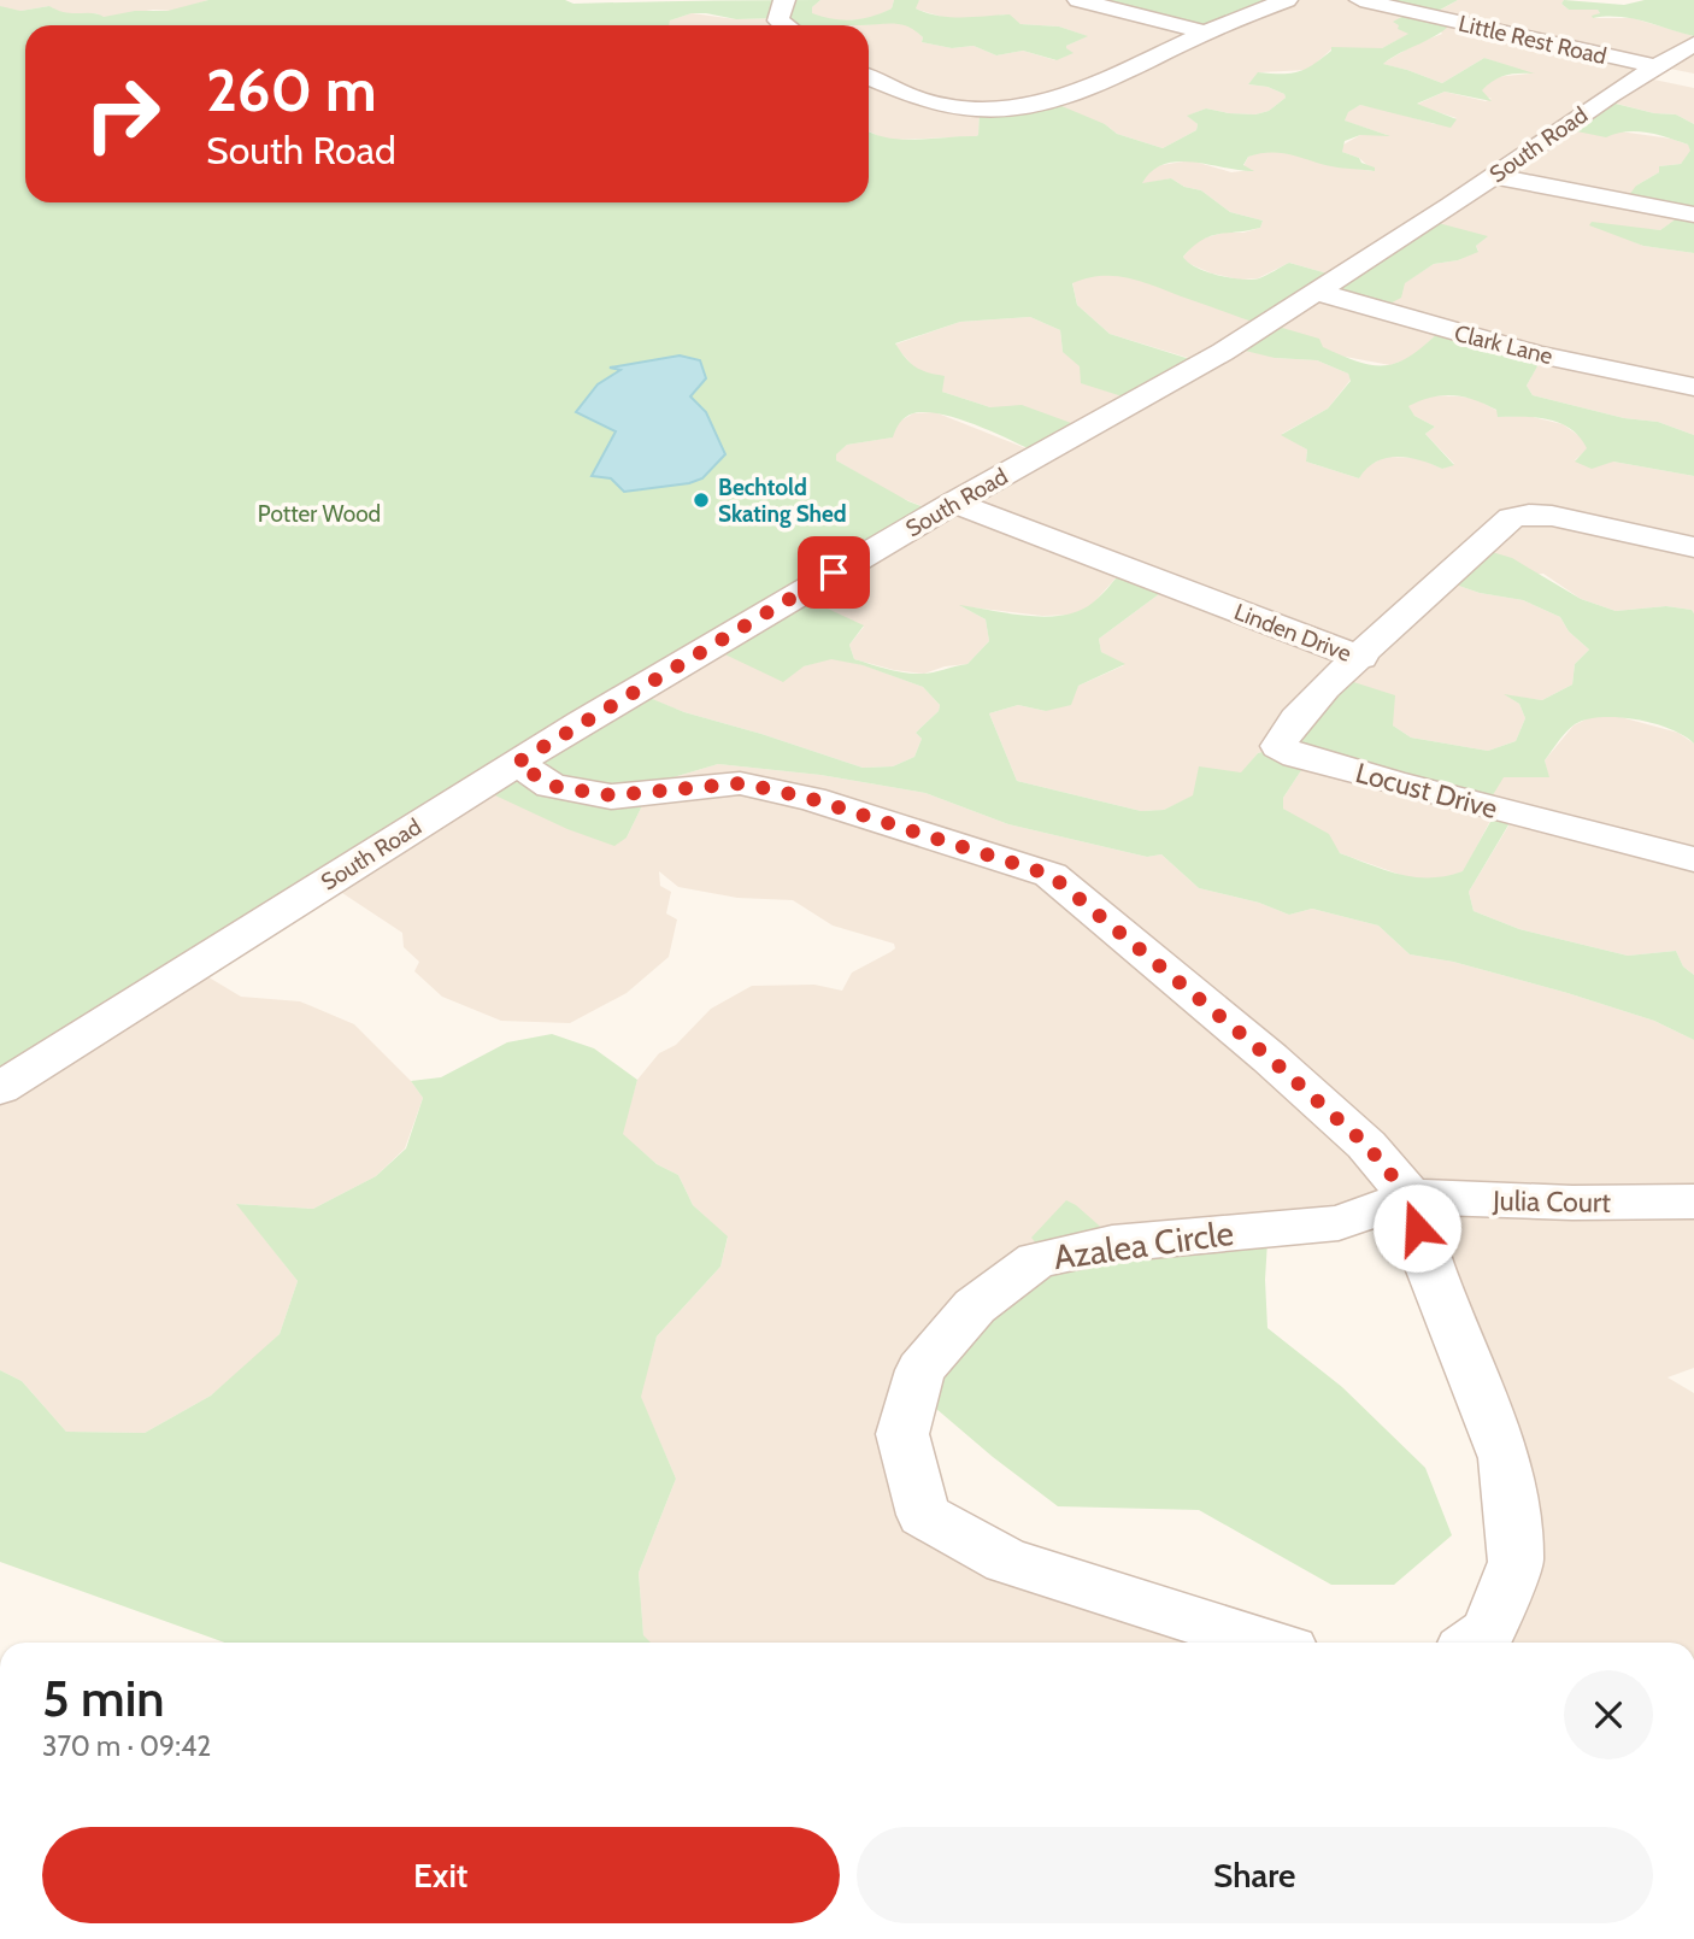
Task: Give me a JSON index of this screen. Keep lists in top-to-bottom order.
{
  "streets": {
    "street": [
      "Little Rest Road",
      "South Road",
      "Clark Lane",
      "Linden Drive",
      "Locust Drive",
      "Julia Court",
      "Azalea Circle"
    ]
  },
  "crossings": [
    ["Little Rest Road", "South Road"],
    ["South Road", "Clark Lane"],
    ["South Road", "Linden Drive"],
    ["Linden Drive", "Locust Drive"],
    ["Julia Court", "Azalea Circle"]
  ],
  "parks": ["Potter Wood"],
  "places": ["Bechtold Skating Shed"],
  "page": {
    "turn": ["260 m", "South Road"],
    "heading": ["5 min", "370 m · 09:42"],
    "buttons": ["Exit", "Share"]
  }
}
